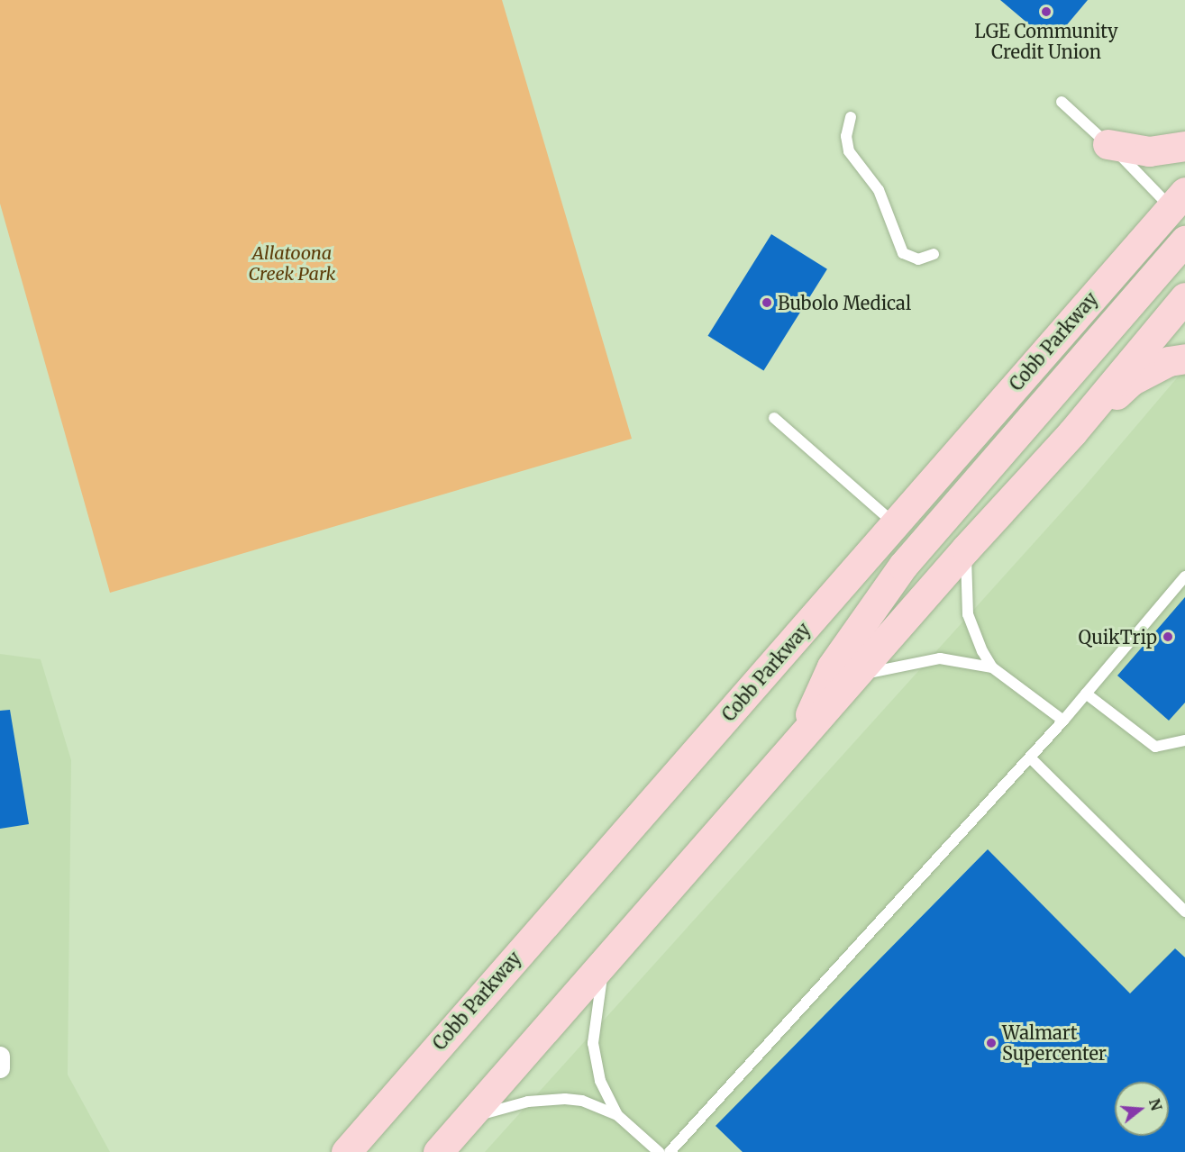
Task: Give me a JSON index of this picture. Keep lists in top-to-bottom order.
{
  "streets": {
    "main road": ["Cobb Parkway"]
  },
  "parks": ["Allatoona Creek Park"],
  "places": [
    "LGE Community Credit Union",
    "Bubolo Medical",
    "QuikTrip",
    "Walmart Supercenter"
  ],
  "north": "right"
}
